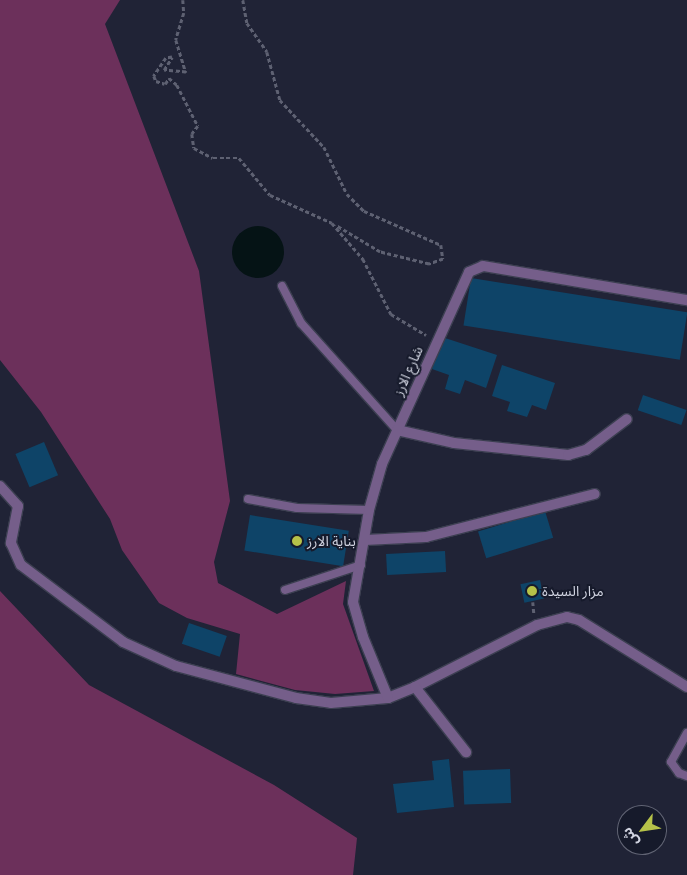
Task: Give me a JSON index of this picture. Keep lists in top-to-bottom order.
{
  "streets": {
    "street": ["شارع الارز"]
  },
  "places": ["بناية الارز", "مزار السيدة"],
  "north": "bottom left"
}
